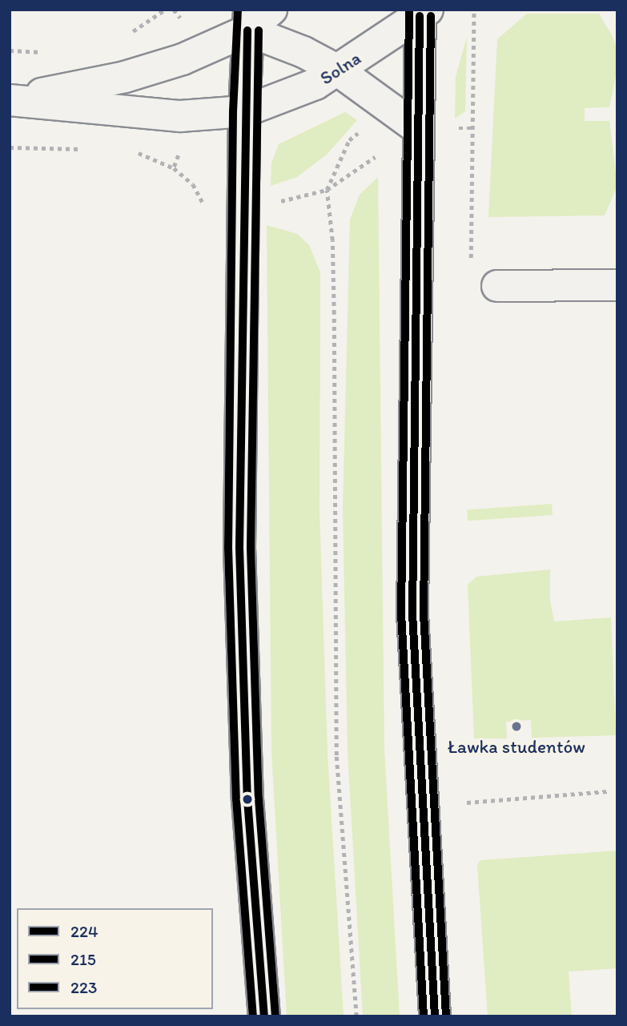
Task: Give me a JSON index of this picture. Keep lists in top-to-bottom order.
{
  "streets": {
    "street": ["Solna"]
  },
  "places": ["Ławka studentów"],
  "lines": ["transit line 215", "transit line 224", "transit line 223"],
  "legend": ["224", "215", "223"]
}
